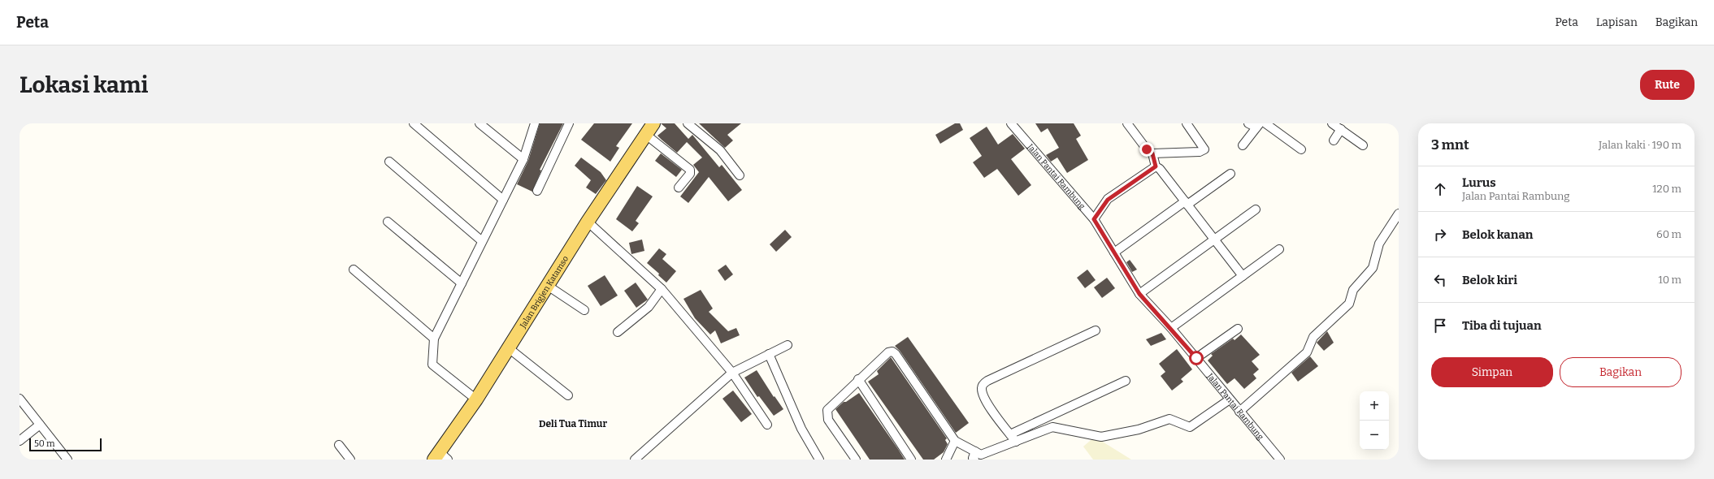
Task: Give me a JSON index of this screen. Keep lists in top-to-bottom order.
{
  "streets": {
    "main road": ["Jalan Brigjen Katamso"],
    "street": ["Jalan Pantai Rambung"]
  },
  "districts": ["Deli Tua Timur"],
  "scale_bar": "50 m",
  "page": {
    "header": "Peta",
    "nav": ["Peta", "Lapisan", "Bagikan"],
    "buttons": [
      "Rute",
      ["Simpan", "Bagikan"]
    ],
    "title": "Lokasi kami",
    "heading": ["3 mnt", "Jalan kaki · 190 m"],
    "list": [
      ["Lurus", "Jalan Pantai Rambung", "120 m"],
      ["Belok kanan", "60 m"],
      ["Belok kiri", "10 m"],
      "Tiba di tujuan"
    ],
    "map_buttons": ["+", "−"],
    "scale": "50 m"
  }
}
